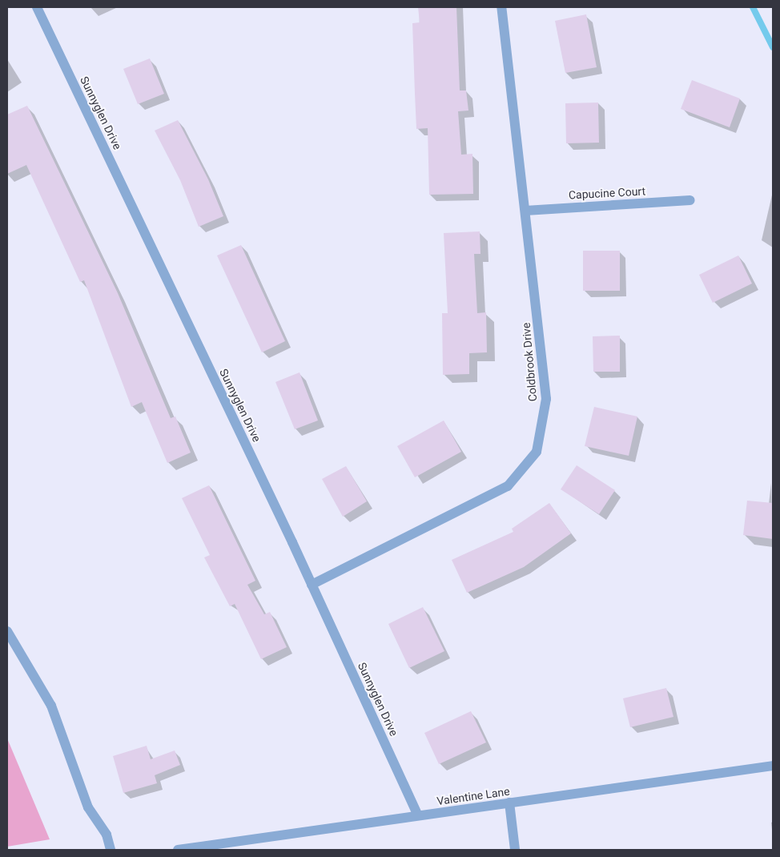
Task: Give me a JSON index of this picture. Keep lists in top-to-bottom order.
{
  "streets": {
    "street": [
      "Sunnyglen Drive",
      "Capucine Court",
      "Coldbrook Drive",
      "Valentine Lane"
    ]
  },
  "crossings": [
    ["Sunnyglen Drive", "Coldbrook Drive"],
    ["Sunnyglen Drive", "Valentine Lane"],
    ["Capucine Court", "Coldbrook Drive"]
  ]
}
